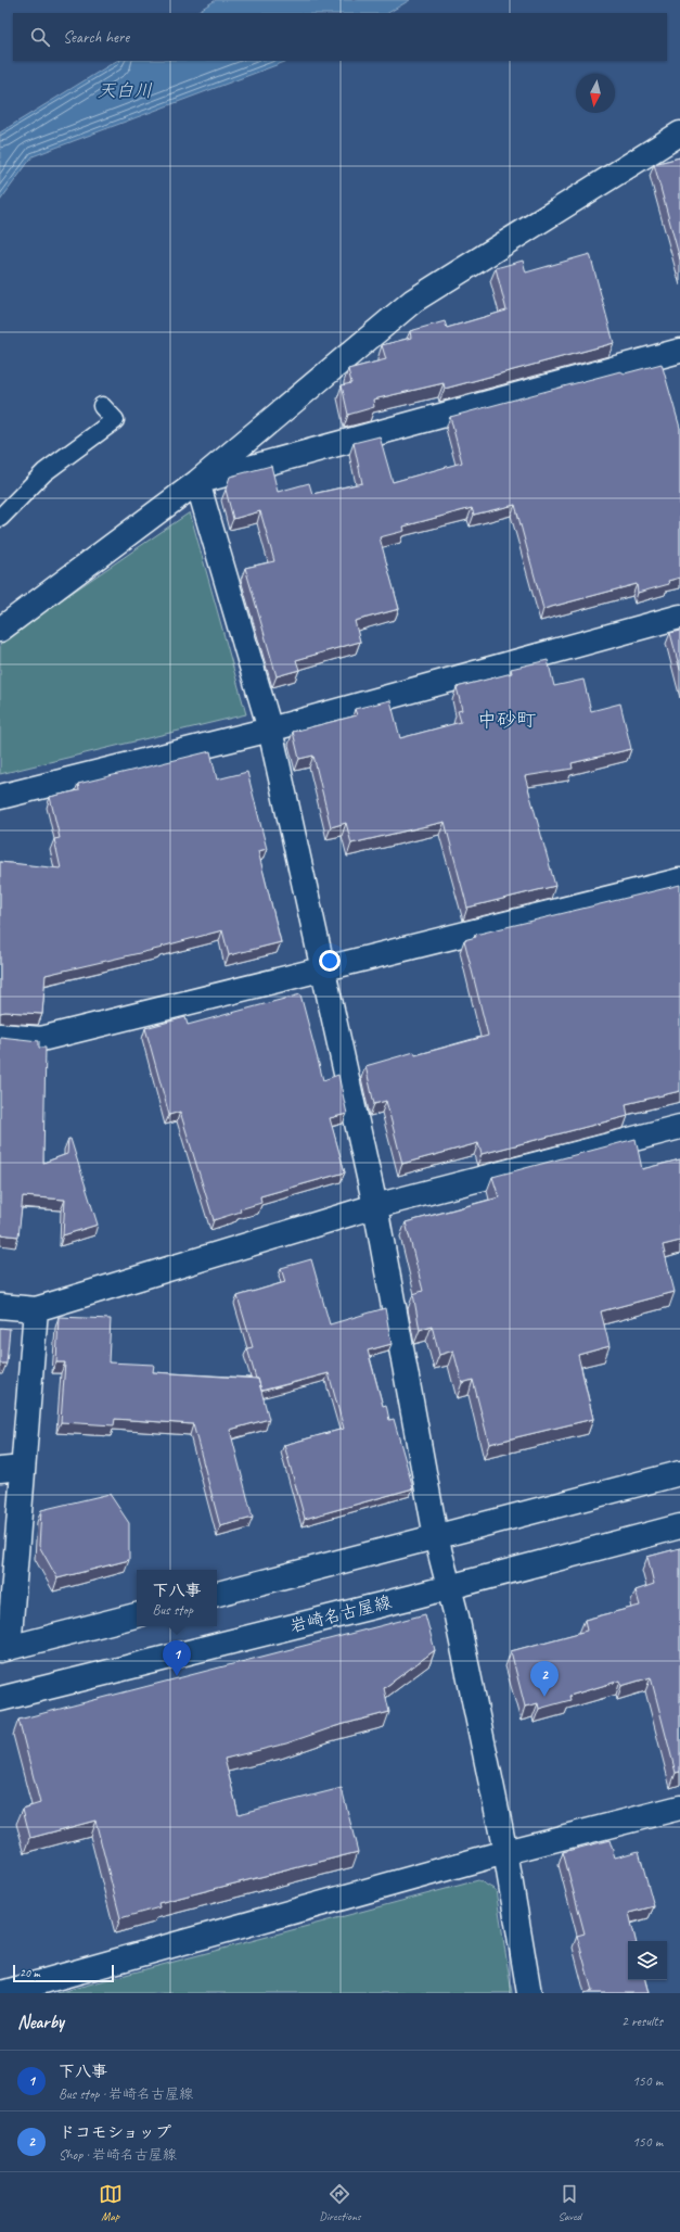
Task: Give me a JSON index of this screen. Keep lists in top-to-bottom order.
{
  "streets": {
    "street": ["岩崎名古屋線"]
  },
  "districts": ["中砂町"],
  "water": ["天白川"],
  "scale_bar": "20 m",
  "north": "bottom",
  "page": {
    "search": "Search here",
    "popup": ["下八事", "Bus stop"],
    "pins": ["1", "2"],
    "scale": "20 m",
    "heading": ["Nearby", "2 results"],
    "list": [
      {
        "mark": "1",
        "name": "下八事",
        "note": "Bus stop · 岩崎名古屋線",
        "value": "150 m"
      },
      {
        "mark": "2",
        "name": "ドコモショップ",
        "note": "Shop · 岩崎名古屋線",
        "value": "150 m"
      }
    ],
    "nav": ["Map", "Directions", "Saved"]
  }
}
